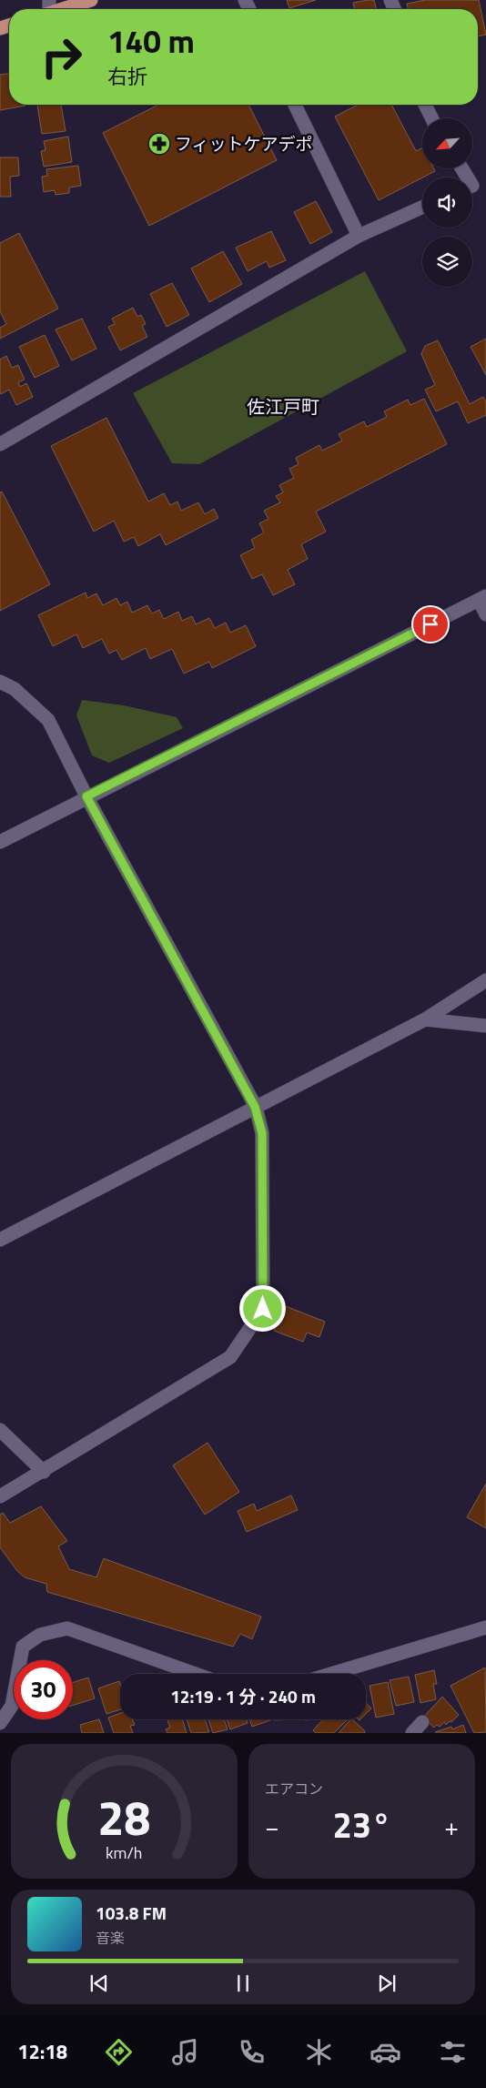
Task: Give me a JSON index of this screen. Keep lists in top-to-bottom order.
{
  "districts": ["佐江戸町"],
  "places": {
    "pharmacy": ["フィットケアデポ"]
  },
  "north": "bottom left",
  "page": {
    "turn": ["140 m", "右折"],
    "limit": "30",
    "trip": "12:19 · 1 分 · 240 m",
    "tile": "エアコン",
    "heat": ["−", "23°", "+"],
    "song": ["103.8 FM", "音楽"],
    "tabs": "12:18",
    "gauge": ["28", "km/h"]
  }
}
